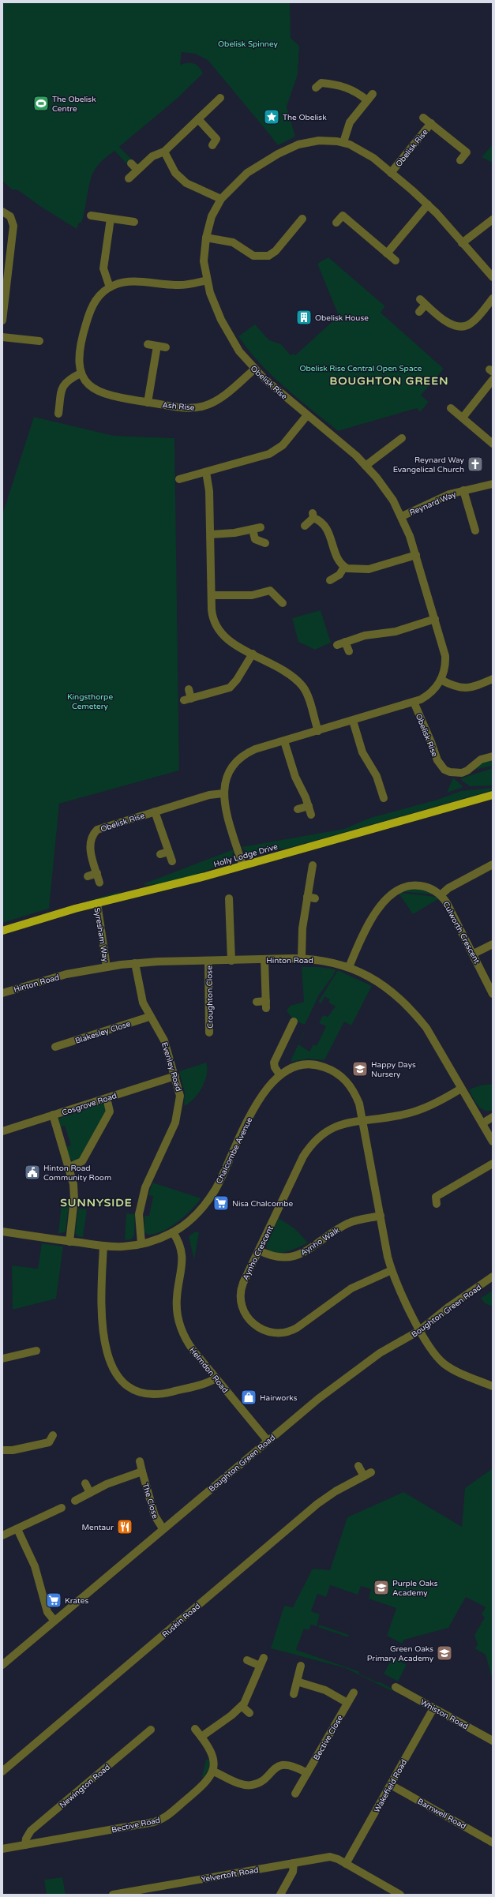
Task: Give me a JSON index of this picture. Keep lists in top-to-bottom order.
{
  "streets": {
    "main road": ["Holly Lodge Drive"],
    "street": [
      "Obelisk Rise",
      "Ash Rise",
      "Reynard Way",
      "Culworth Crescent",
      "Syresham Way",
      "Hinton Road",
      "Croughton Close",
      "Blakesley Close",
      "Evenley Road",
      "Cosgrove Road",
      "Chalcombe Avenue",
      "Aynho Walk",
      "Aynho Crescent",
      "Boughton Green Road",
      "Helmdon Road",
      "The Close",
      "Ruskin Road",
      "Whiston Road",
      "Bective Close",
      "Newington Road",
      "Wakefield Road",
      "Barnwell Road",
      "Bective Road",
      "Yelvertoft Road"
    ]
  },
  "crossings": [
    ["Obelisk Rise", "Ash Rise"],
    ["Obelisk Rise", "Reynard Way"],
    ["Holly Lodge Drive", "Syresham Way"],
    ["Culworth Crescent", "Hinton Road"],
    ["Syresham Way", "Hinton Road"],
    ["Hinton Road", "Croughton Close"],
    ["Hinton Road", "Evenley Road"],
    ["Hinton Road", "Aynho Crescent"],
    ["Blakesley Close", "Evenley Road"],
    ["Evenley Road", "Cosgrove Road"],
    ["Evenley Road", "Chalcombe Avenue"],
    ["Chalcombe Avenue", "Aynho Walk"],
    ["Chalcombe Avenue", "Aynho Crescent"],
    ["Chalcombe Avenue", "Boughton Green Road"],
    ["Chalcombe Avenue", "Helmdon Road"],
    ["Aynho Walk", "Aynho Crescent"],
    ["Boughton Green Road", "Helmdon Road"],
    ["Boughton Green Road", "The Close"],
    ["Whiston Road", "Wakefield Road"],
    ["Newington Road", "Bective Road"],
    ["Wakefield Road", "Barnwell Road"],
    ["Wakefield Road", "Yelvertoft Road"]
  ],
  "districts": ["BOUGHTON GREEN", "SUNNYSIDE"],
  "parks": ["Obelisk Spinney", "Obelisk Rise Central Open Space", "Kingsthorpe Cemetery"],
  "places": {
    "sports": ["The Obelisk Centre"],
    "place": ["The Obelisk"],
    "building": ["Obelisk House"],
    "church": ["Reynard Way Evangelical Church"],
    "school or university": ["Happy Days Nursery", "Purple Oaks Academy", "Green Oaks Primary Academy"],
    "public building": ["Hinton Road Community Room"],
    "supermarket": ["Nisa Chalcombe", "Krates"],
    "shop": ["Hairworks"],
    "restaurant": ["Mentaur"]
  }
}
